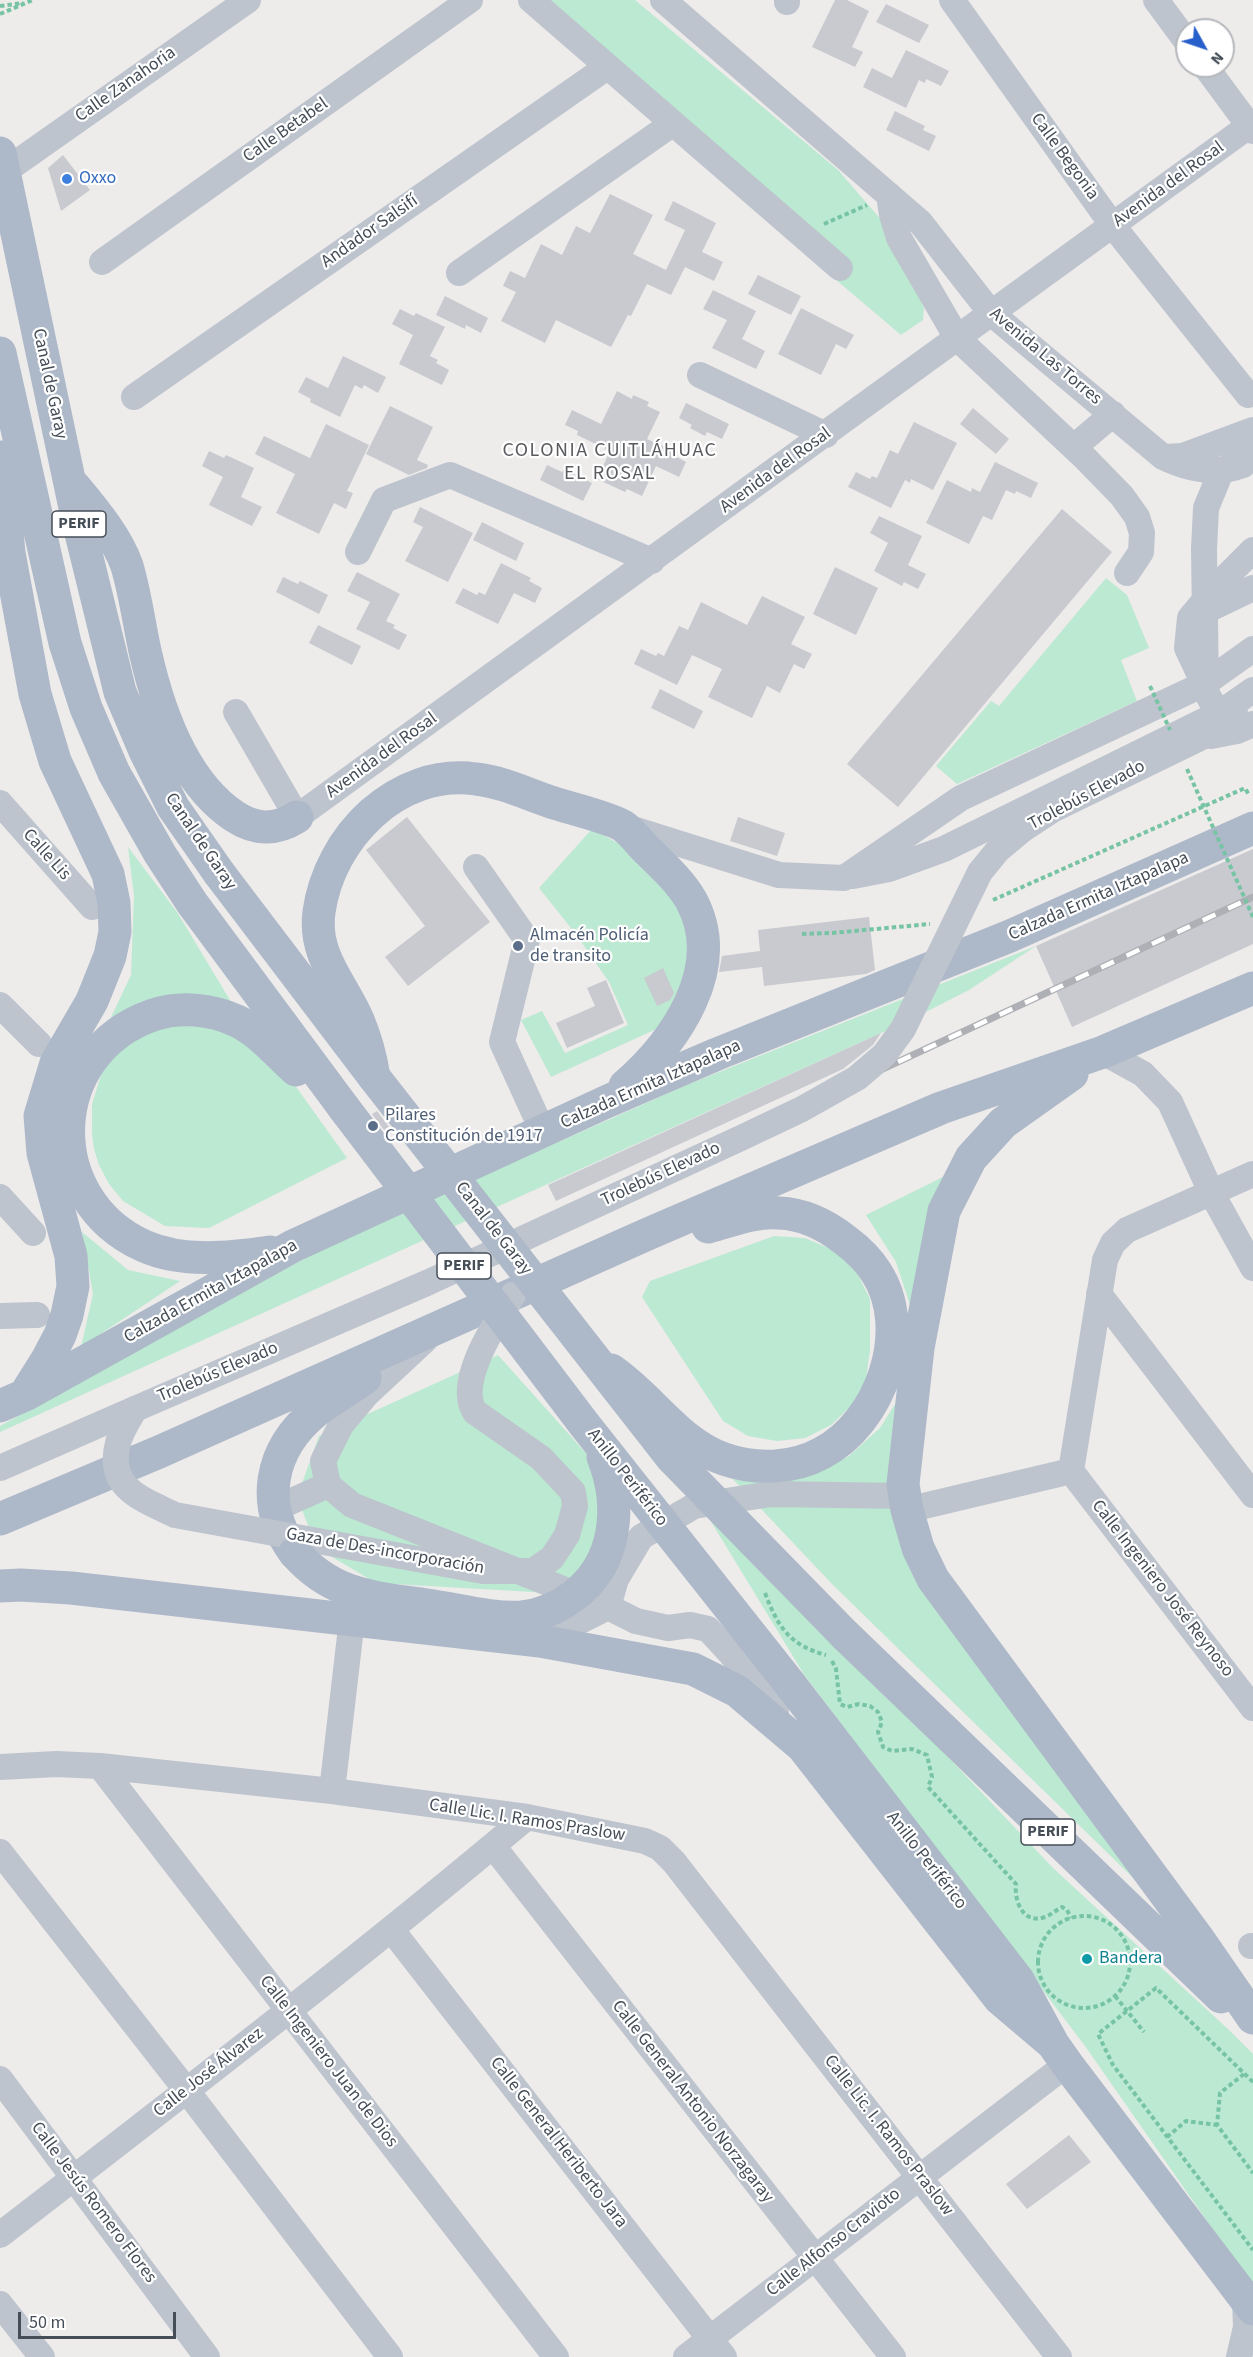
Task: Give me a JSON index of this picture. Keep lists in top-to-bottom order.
{
  "streets": {
    "main road": [
      "Canal de Garay",
      "PERIF",
      "Calzada Ermita Iztapalapa",
      "Anillo Periférico"
    ],
    "street": [
      "Calle Zanahoria",
      "Calle Betabel",
      "Calle Begonia",
      "Avenida del Rosal",
      "Andador Salsifí",
      "Avenida Las Torres",
      "Trolebús Elevado",
      "Calle Lis",
      "Gaza de Des-incorporación",
      "Calle Ingeniero José Reynoso",
      "Calle Lic. I. Ramos Praslow",
      "Calle Ingeniero Juan de Dios",
      "Calle José Álvarez",
      "Calle General Antonio Norzagaray",
      "Calle General Heriberto Jara",
      "Calle Jesús Romero Flores",
      "Calle Alfonso Cravioto"
    ]
  },
  "crossings": [
    ["Calle Zanahoria", "Canal de Garay"],
    ["Calle Begonia", "Avenida del Rosal"],
    ["Avenida del Rosal", "Avenida Las Torres"],
    ["Canal de Garay", "PERIF"],
    ["Canal de Garay", "Anillo Periférico"],
    ["Trolebús Elevado", "Gaza de Des-incorporación"],
    ["Anillo Periférico", "Calle Alfonso Cravioto"],
    ["Calle Lic. I. Ramos Praslow", "Calle Ingeniero Juan de Dios"],
    ["Calle Lic. I. Ramos Praslow", "Calle José Álvarez"],
    ["Calle Lic. I. Ramos Praslow", "Calle Alfonso Cravioto"],
    ["Calle Ingeniero Juan de Dios", "Calle José Álvarez"],
    ["Calle José Álvarez", "Calle General Antonio Norzagaray"],
    ["Calle José Álvarez", "Calle General Heriberto Jara"],
    ["Calle José Álvarez", "Calle Jesús Romero Flores"],
    ["Calle General Antonio Norzagaray", "Calle Alfonso Cravioto"],
    ["Calle General Heriberto Jara", "Calle Alfonso Cravioto"]
  ],
  "districts": ["COLONIA CUITLÁHUAC EL ROSAL"],
  "places": [
    "Oxxo",
    "Almacén Policía de transito",
    "Pilares Constitución de 1917",
    "Bandera"
  ],
  "scale_bar": "50 m",
  "north": "bottom right"
}
